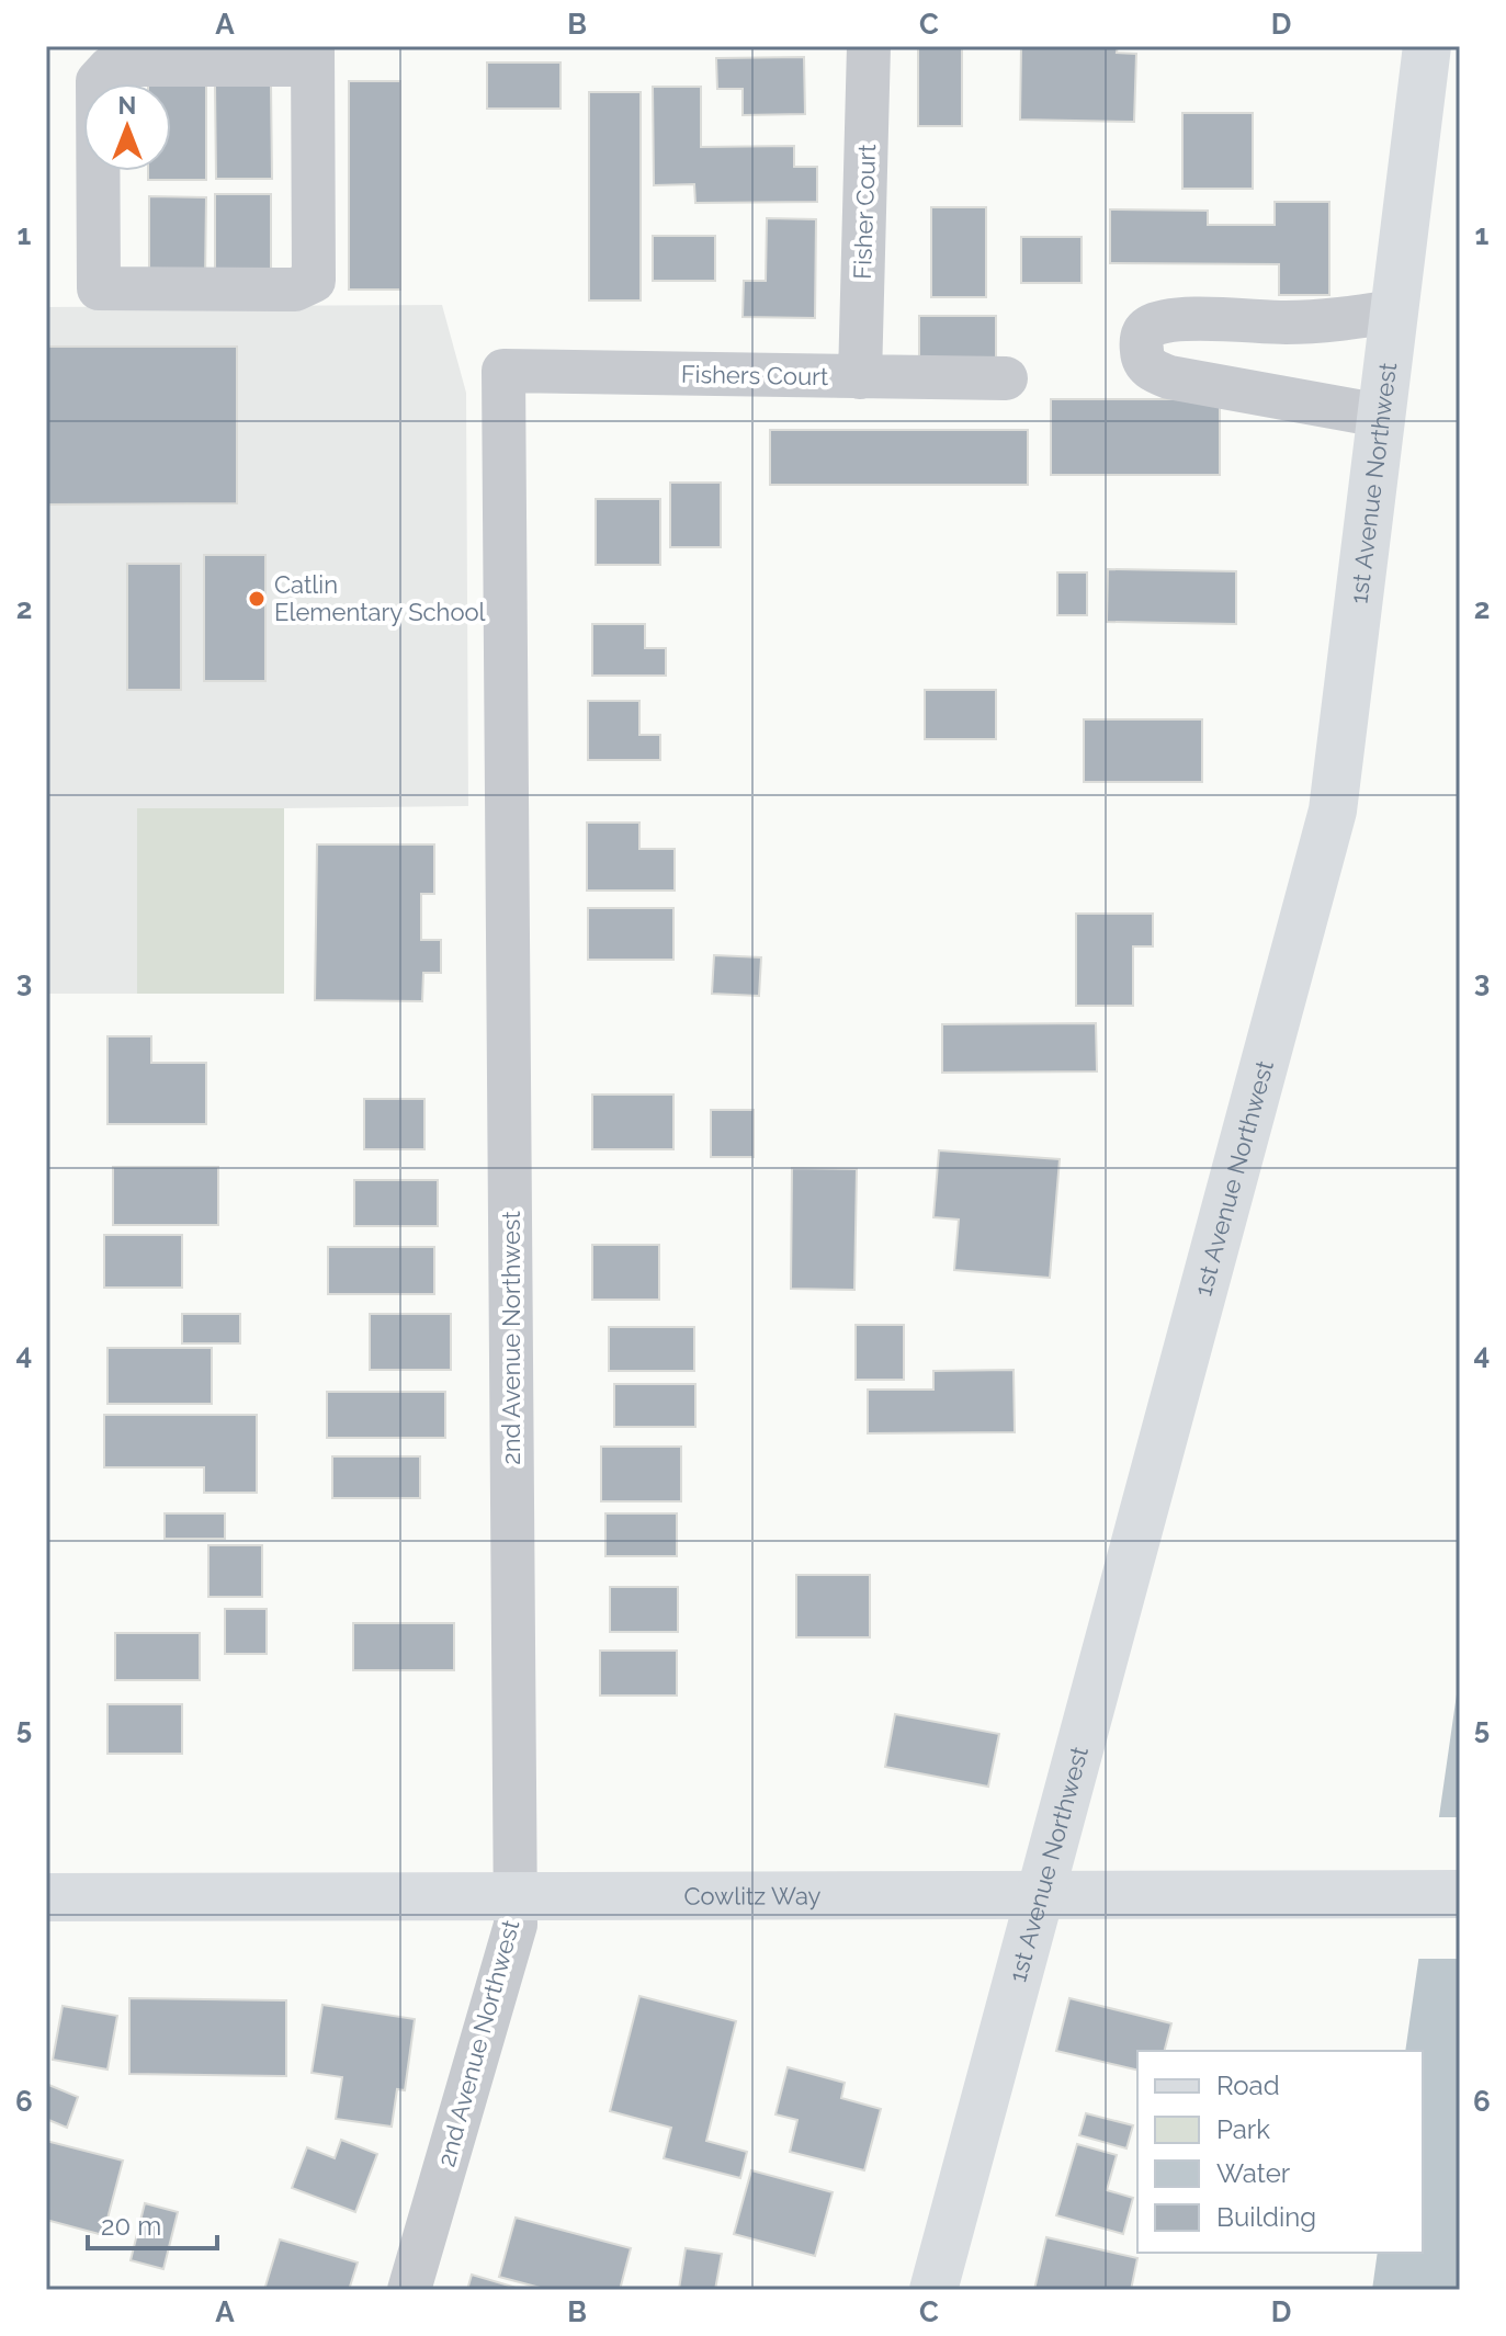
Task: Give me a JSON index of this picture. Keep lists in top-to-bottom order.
{
  "streets": {
    "main road": ["1st Avenue Northwest", "Cowlitz Way"],
    "street": ["Fisher Court", "Fishers Court", "2nd Avenue Northwest"]
  },
  "crossings": [
    ["Fisher Court", "Fishers Court"],
    ["Fishers Court", "2nd Avenue Northwest"]
  ],
  "places": ["Catlin Elementary School"],
  "legend": [
    "Road",
    "Park",
    "Water",
    "Building"
  ],
  "scale_bar": "20 m",
  "north": "top",
  "grid": {
    "columns": [
      "A",
      "B",
      "C",
      "D"
    ],
    "rows": [
      "1",
      "2",
      "3",
      "4",
      "5",
      "6"
    ]
  }
}
